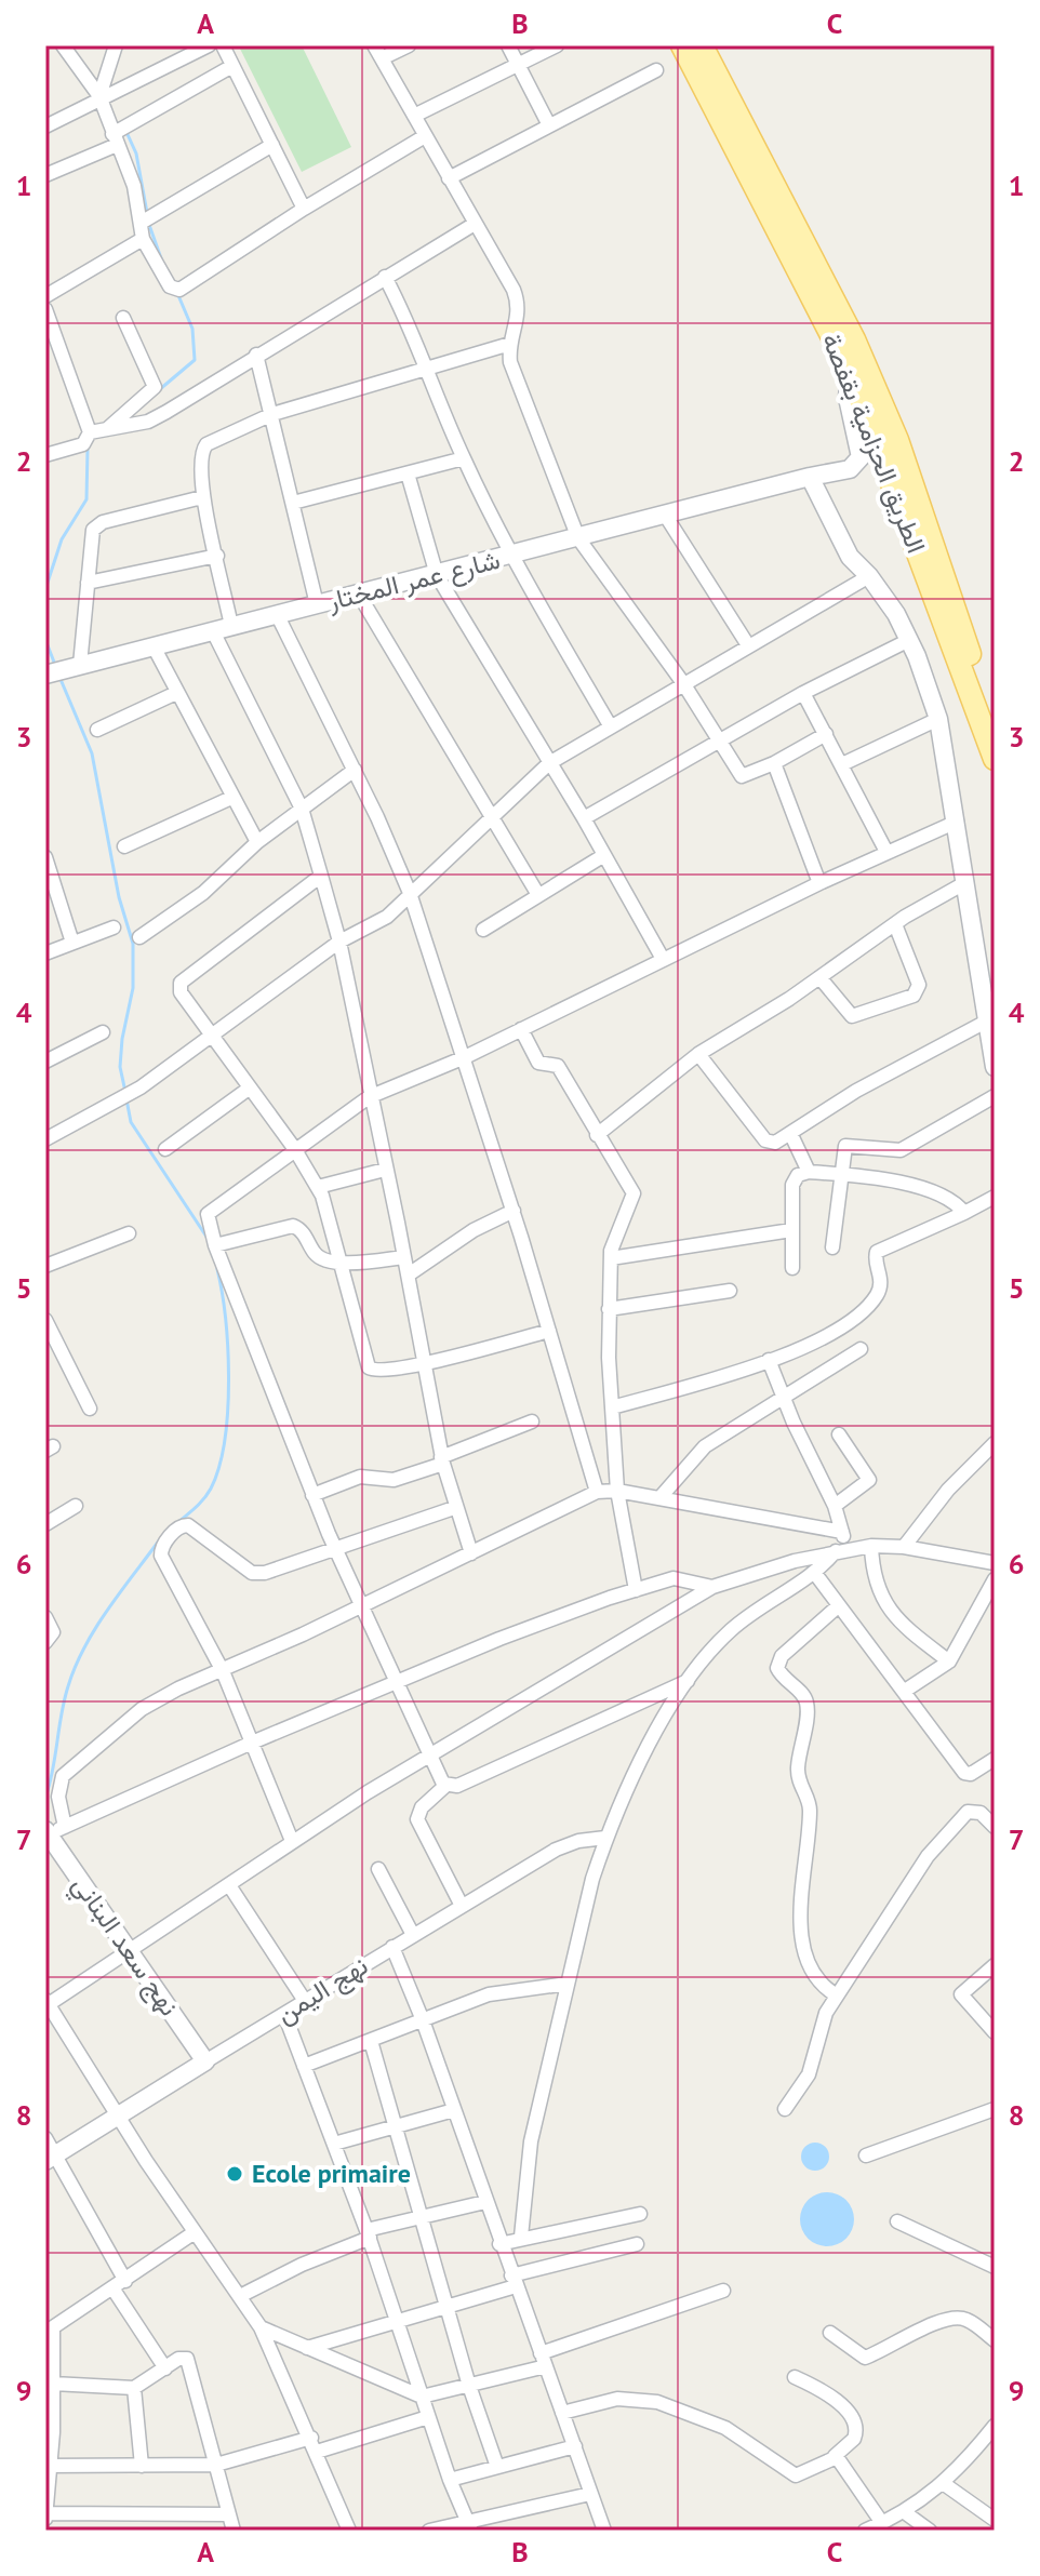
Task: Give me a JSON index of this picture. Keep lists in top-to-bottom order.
{
  "streets": {
    "main road": ["الطريق الحزامية بقفصة"],
    "street": ["شارع عمر المختار", "نهج سعد البناني", "نهج اليمن"]
  },
  "crossings": [
    ["الطريق الحزامية بقفصة", "شارع عمر المختار"],
    ["نهج سعد البناني", "نهج اليمن"]
  ],
  "places": ["Ecole primaire"],
  "grid": {
    "columns": ["A", "B", "C"],
    "rows": [
      "1",
      "2",
      "3",
      "4",
      "5",
      "6",
      "7",
      "8",
      "9"
    ]
  }
}
